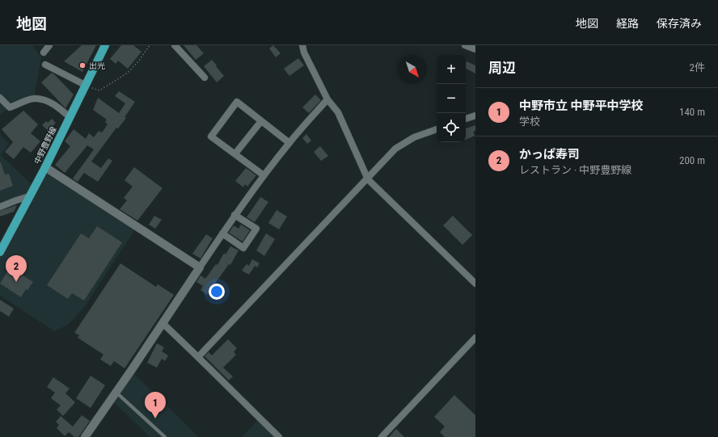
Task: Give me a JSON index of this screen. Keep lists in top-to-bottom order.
{
  "streets": {
    "main road": ["中野豊野線"]
  },
  "places": ["出光"],
  "north": "bottom right",
  "page": {
    "header": "地図",
    "nav": ["地図", "経路", "保存済み"],
    "heading": ["周辺", "2件"],
    "map_buttons": ["+", "−"],
    "list": [
      {
        "mark": "1",
        "name": "中野市立 中野平中学校",
        "note": "学校",
        "value": "140 m"
      },
      {
        "mark": "2",
        "name": "かっぱ寿司",
        "note": "レストラン · 中野豊野線",
        "value": "200 m"
      }
    ],
    "pins": ["2", "1"]
  }
}
